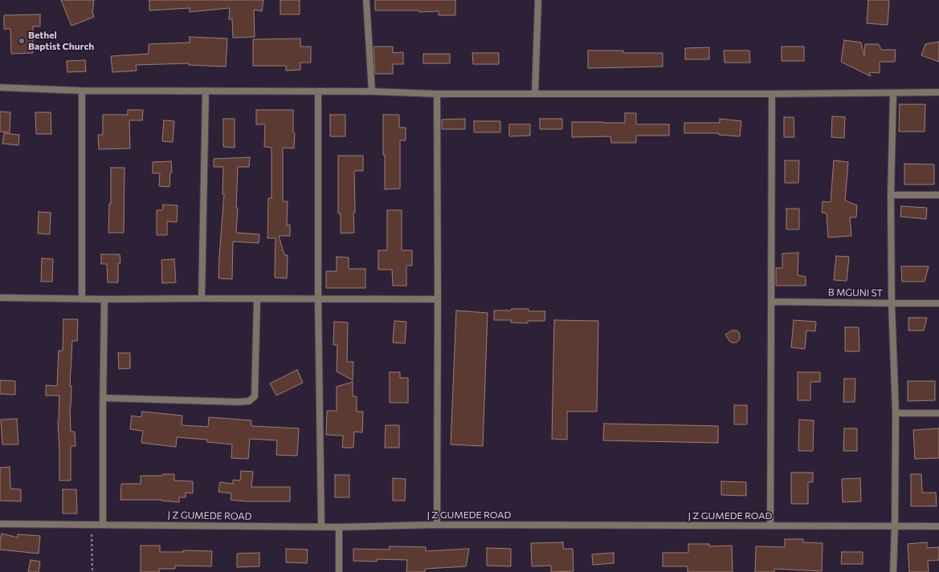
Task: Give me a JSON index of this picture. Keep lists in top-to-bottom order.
{
  "streets": {
    "street": ["B MGUNI ST", "J Z GUMEDE ROAD"]
  },
  "places": ["Bethel Baptist Church"]
}
